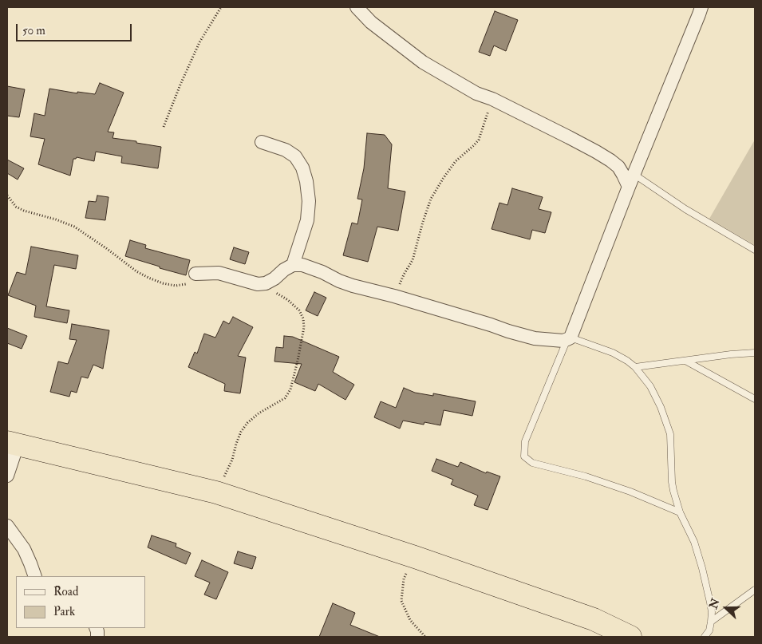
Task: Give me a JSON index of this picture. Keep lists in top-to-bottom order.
{
  "legend": ["Road", "Park"],
  "scale_bar": "50 m",
  "north": "left"
}
